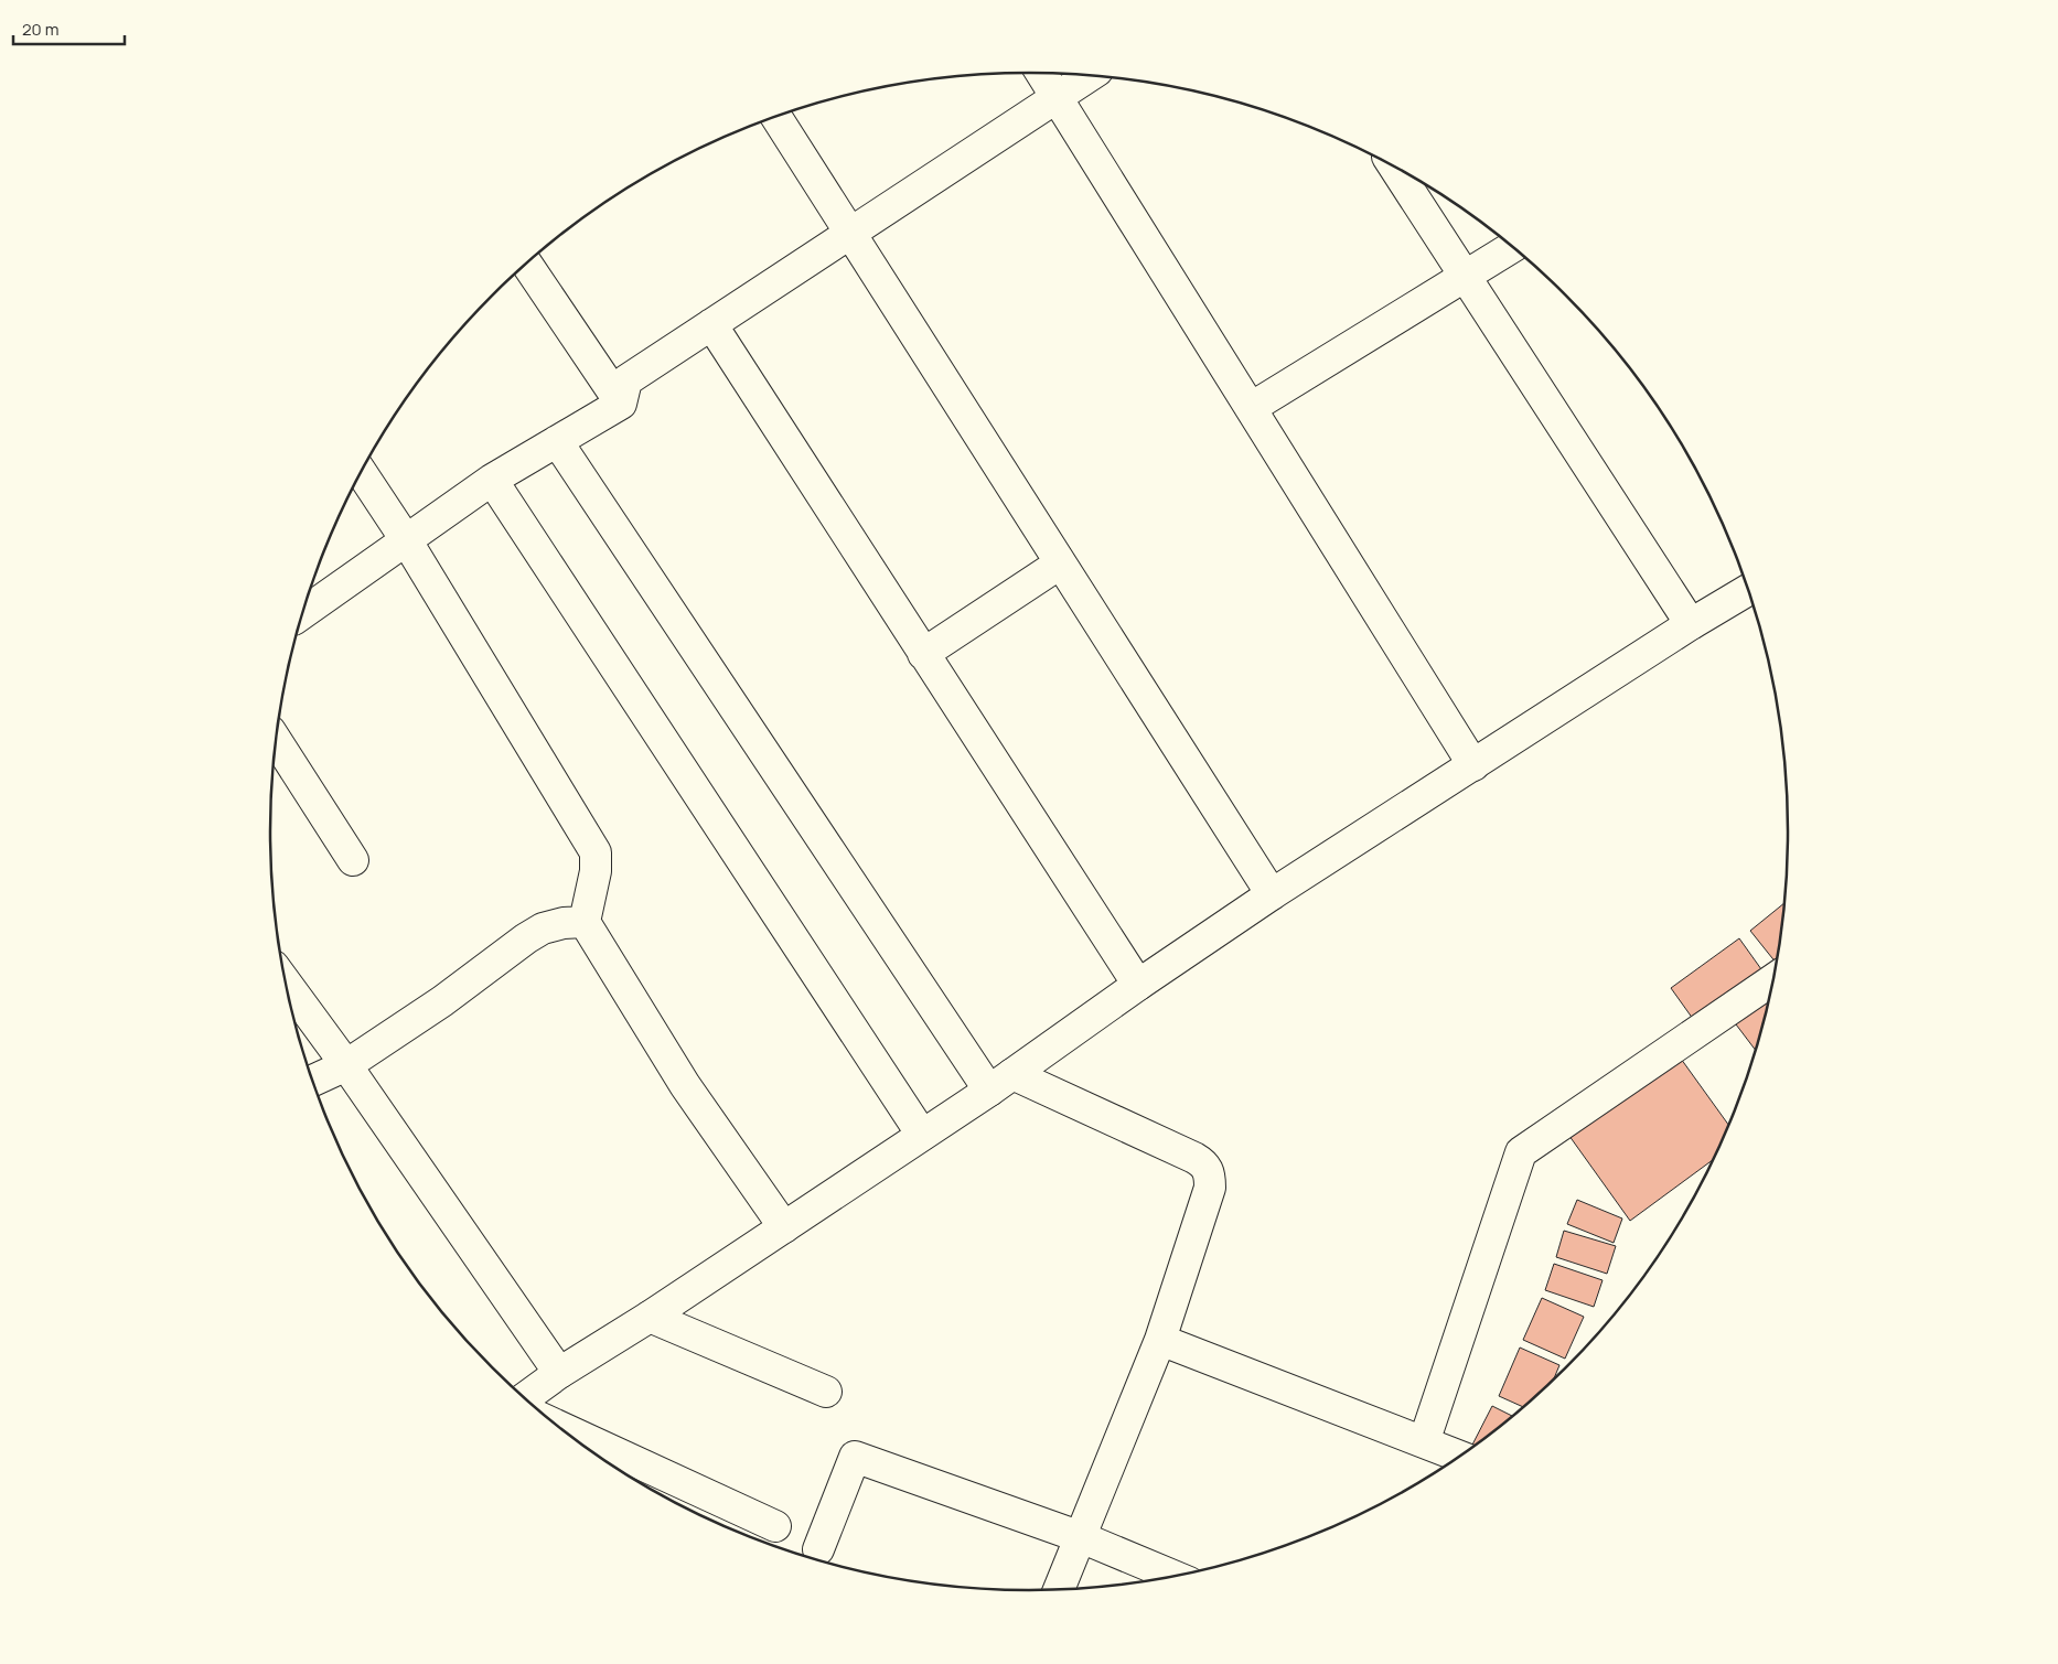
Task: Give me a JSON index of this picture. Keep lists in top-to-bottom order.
{
  "scale_bar": "20 m"
}
